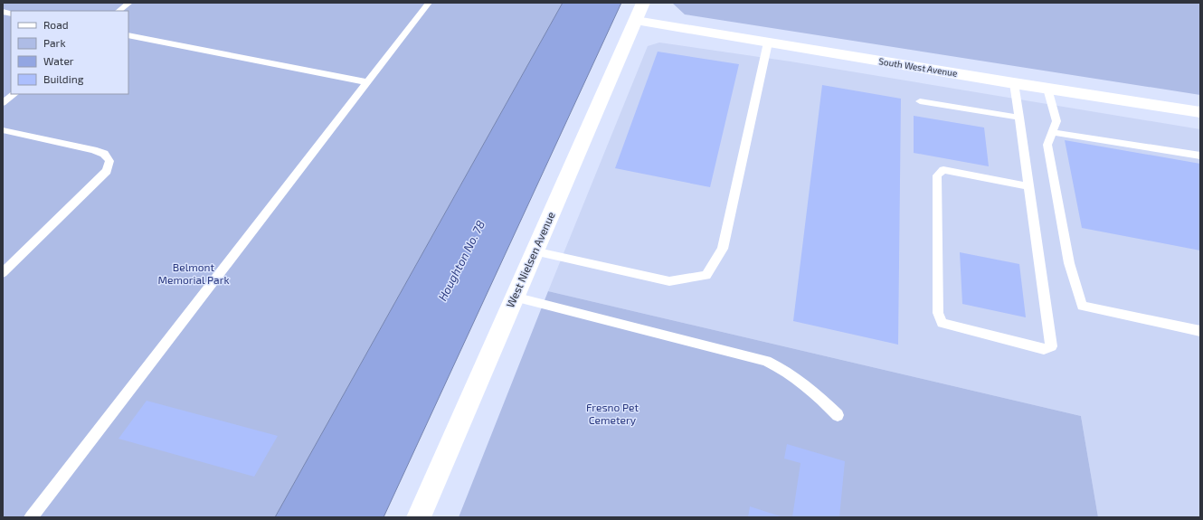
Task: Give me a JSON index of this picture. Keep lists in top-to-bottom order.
{
  "streets": {
    "street": ["South West Avenue", "West Nielsen Avenue"]
  },
  "crossings": [
    ["South West Avenue", "West Nielsen Avenue"]
  ],
  "water": ["Houghton No. 78"],
  "parks": ["Belmont Memorial Park", "Fresno Pet Cemetery"],
  "legend": [
    "Road",
    "Park",
    "Water",
    "Building"
  ]
}
